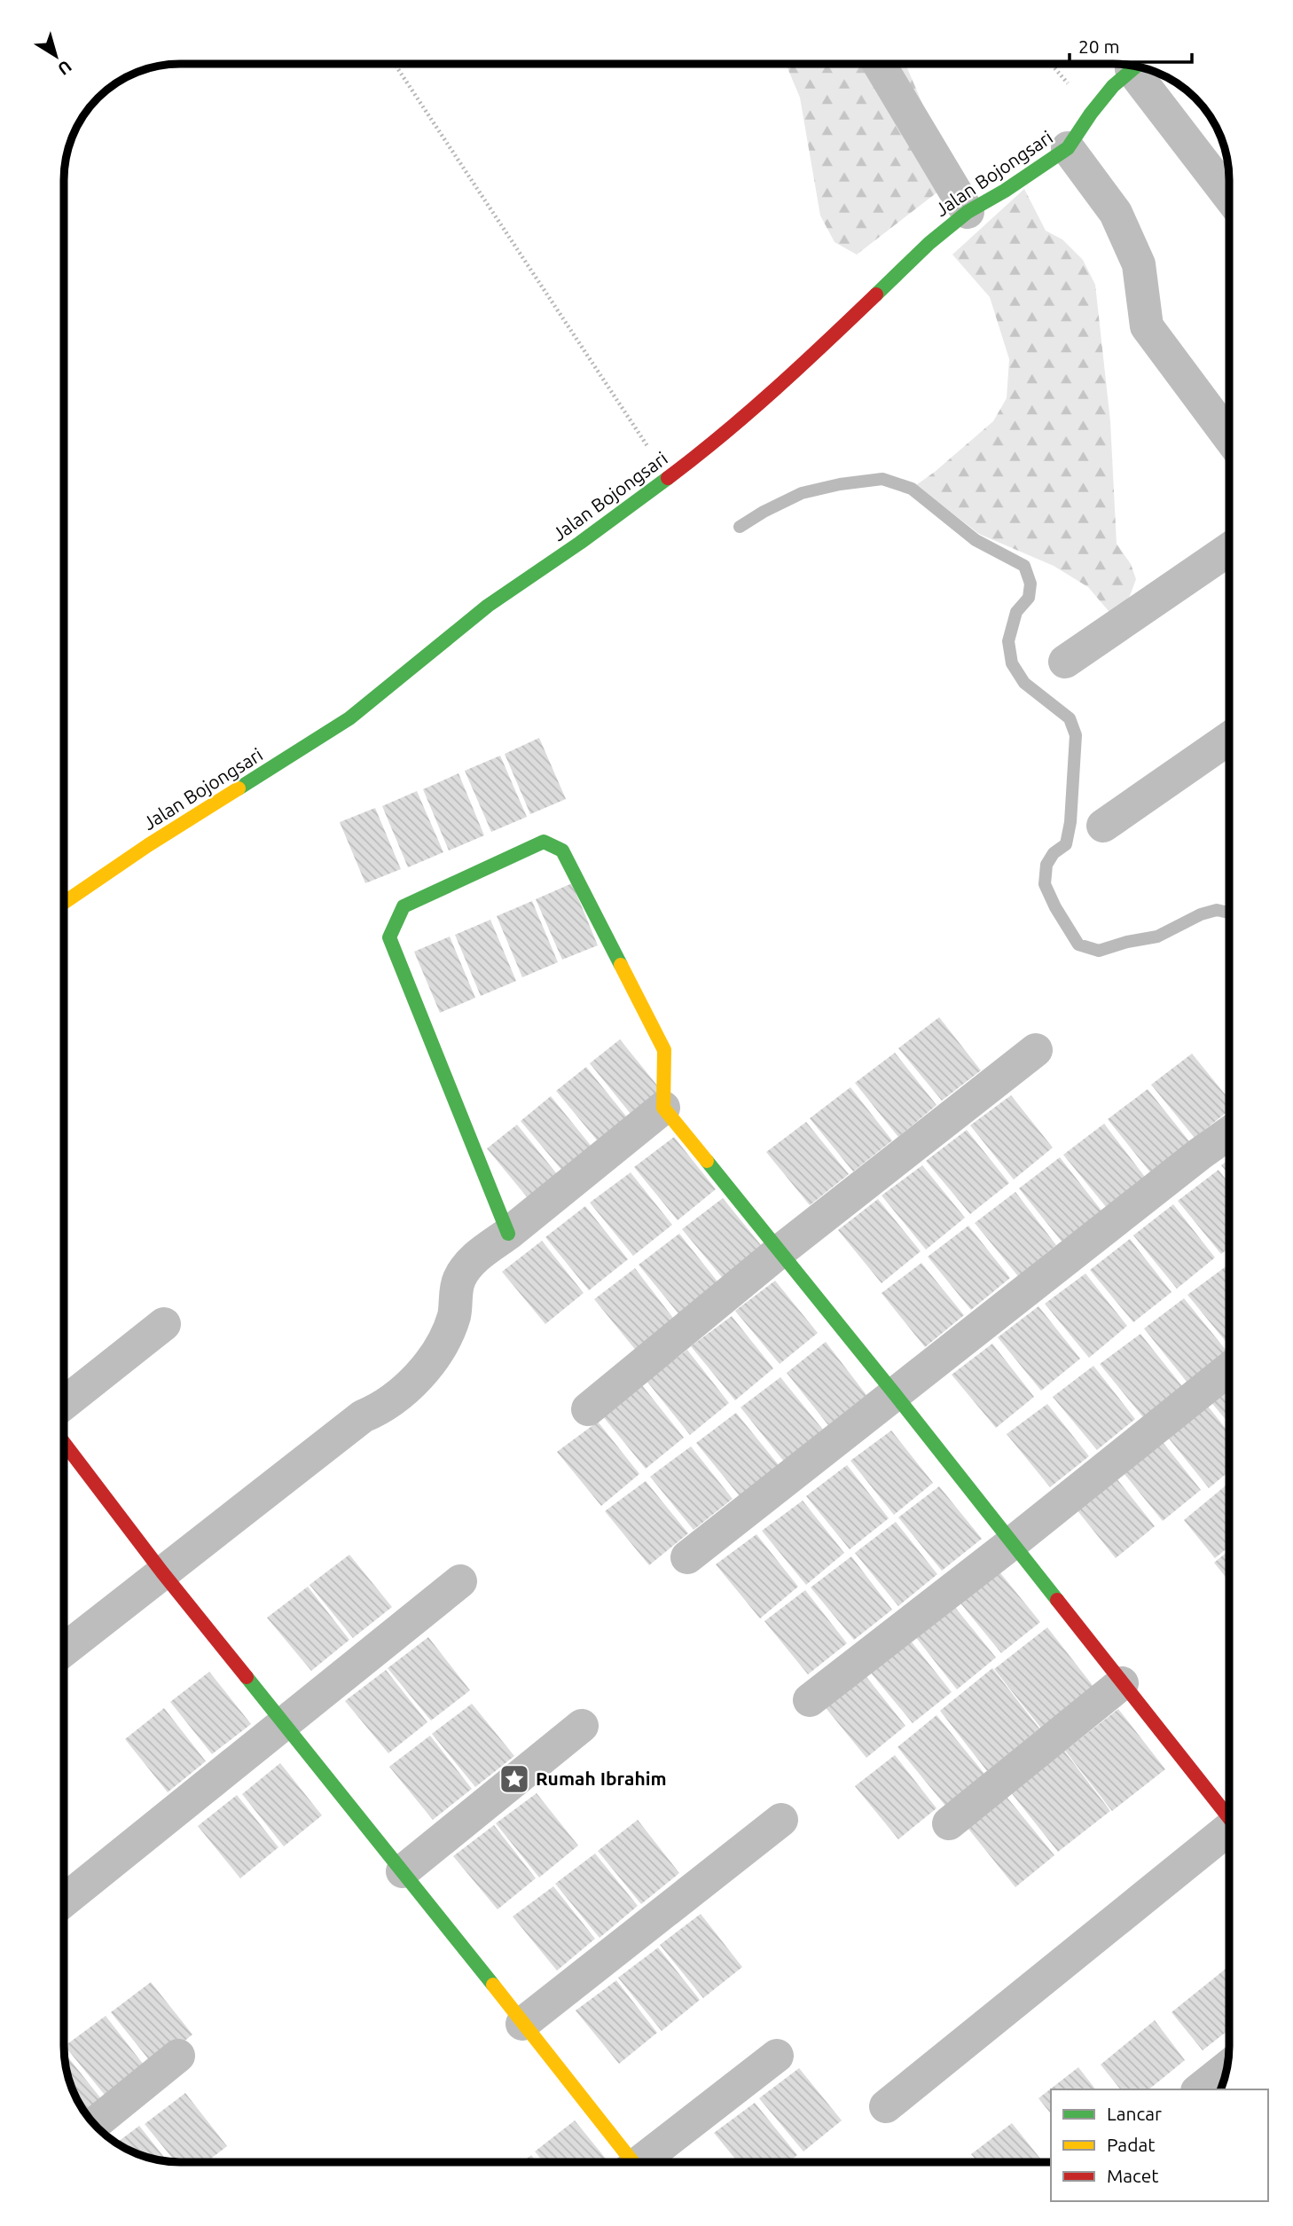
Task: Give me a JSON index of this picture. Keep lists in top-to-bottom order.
{
  "streets": {
    "street": ["Jalan Bojongsari"]
  },
  "places": {
    "place": ["Rumah Ibrahim"]
  },
  "legend": ["Lancar", "Padat", "Macet"],
  "scale_bar": "20 m",
  "north": "bottom right"
}
